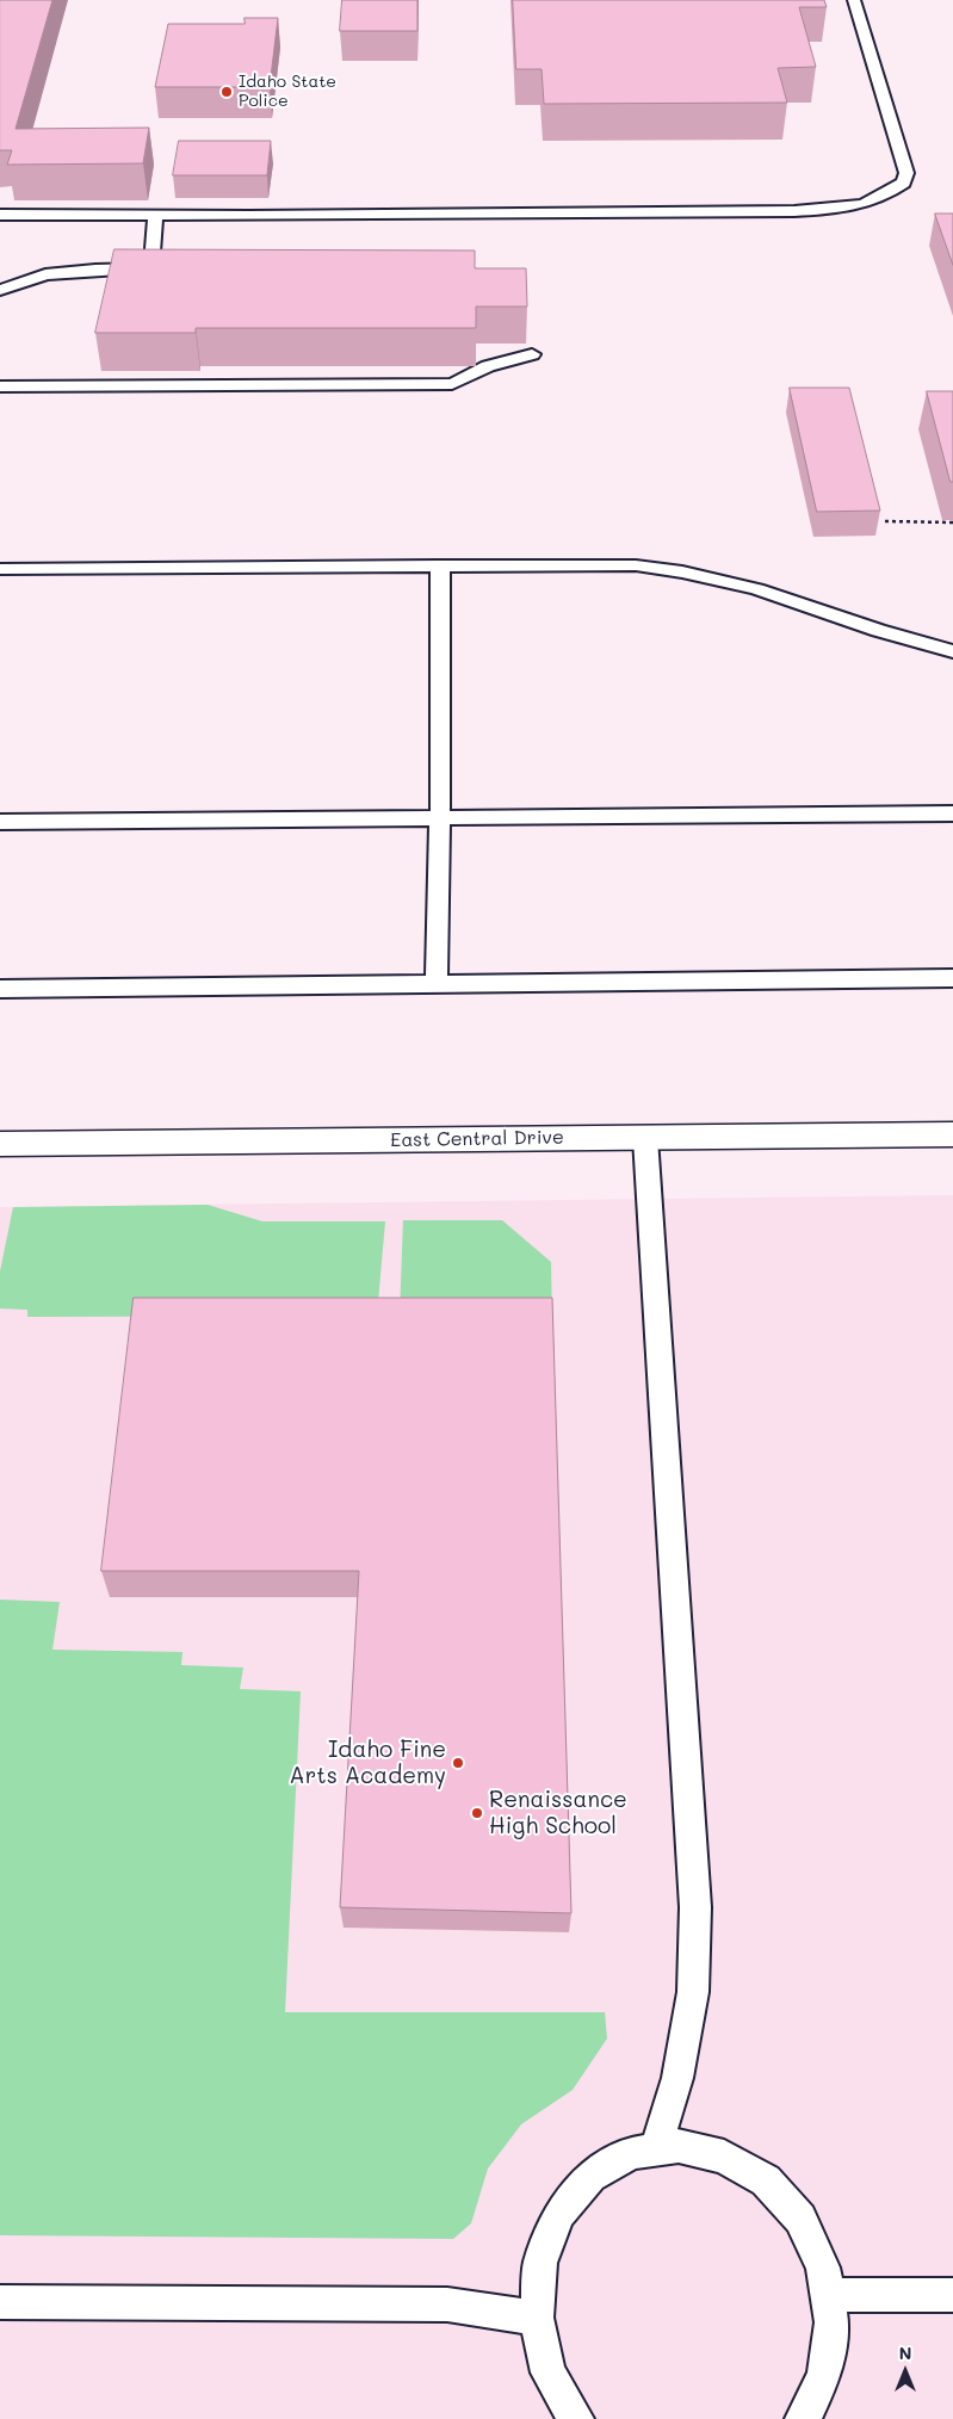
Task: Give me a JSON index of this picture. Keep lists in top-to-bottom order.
{
  "streets": {
    "street": ["East Central Drive"]
  },
  "places": ["Idaho State Police", "Idaho Fine Arts Academy", "Renaissance High School"],
  "north": "top"
}
